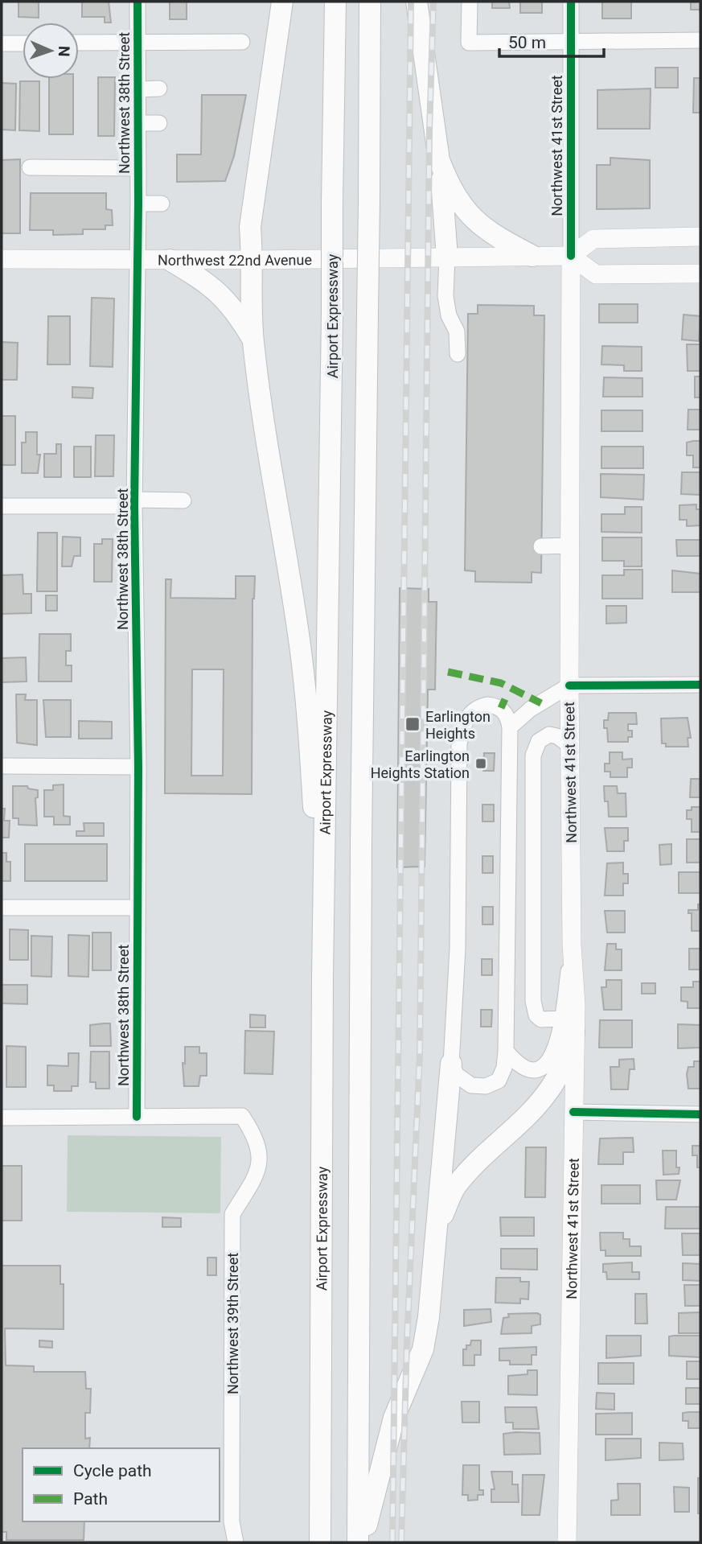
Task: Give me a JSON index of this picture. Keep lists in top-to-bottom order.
{
  "streets": {
    "highway": ["Airport Expressway"],
    "main road": ["Northwest 41st Street", "Northwest 22nd Avenue"],
    "street": ["Northwest 38th Street", "Northwest 39th Street"]
  },
  "crossings": [
    ["Northwest 38th Street", "Northwest 22nd Avenue"],
    ["Northwest 38th Street", "Northwest 39th Street"],
    ["Northwest 41st Street", "Northwest 22nd Avenue"]
  ],
  "places": {
    "transit": ["Earlington Heights", "Earlington Heights Station"]
  },
  "legend": ["Cycle path", "Path"],
  "scale_bar": "50 m",
  "north": "right"
}
